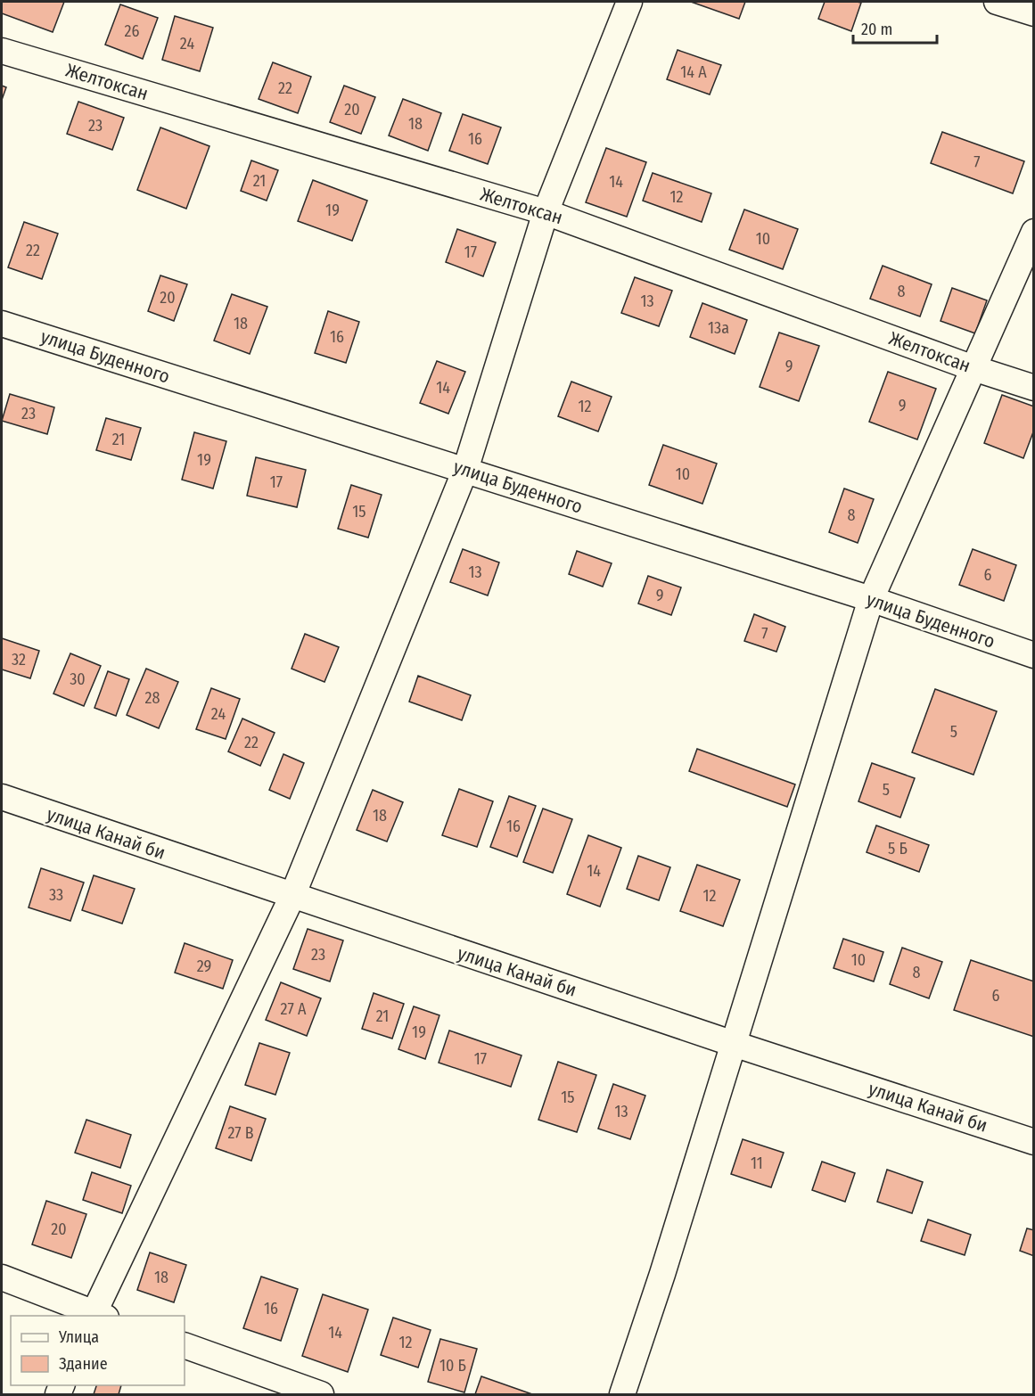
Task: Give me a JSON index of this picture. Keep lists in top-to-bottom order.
{
  "streets": {
    "street": ["Желтоксан", "улица Буденного", "улица Канай би"]
  },
  "house_numbers": [
    "26",
    "24",
    "14 А",
    "22",
    "20",
    "18",
    "23",
    "16",
    "7",
    "21",
    "14",
    "12",
    "19",
    "10",
    "22",
    "17",
    "8",
    "20",
    "13",
    "18",
    "13а",
    "16",
    "9",
    "14",
    "9",
    "12",
    "23",
    "21",
    "19",
    "10",
    "17",
    "15",
    "8",
    "13",
    "6",
    "9",
    "7",
    "32",
    "30",
    "28",
    "24",
    "5",
    "22",
    "5",
    "18",
    "16",
    "5 Б",
    "14",
    "33",
    "12",
    "23",
    "10",
    "29",
    "8",
    "6",
    "27 А",
    "21",
    "19",
    "17",
    "15",
    "13",
    "27 В",
    "11",
    "20",
    "18",
    "16",
    "14",
    "12",
    "10 Б"
  ],
  "legend": ["Улица", "Здание"],
  "scale_bar": "20 m"
}
